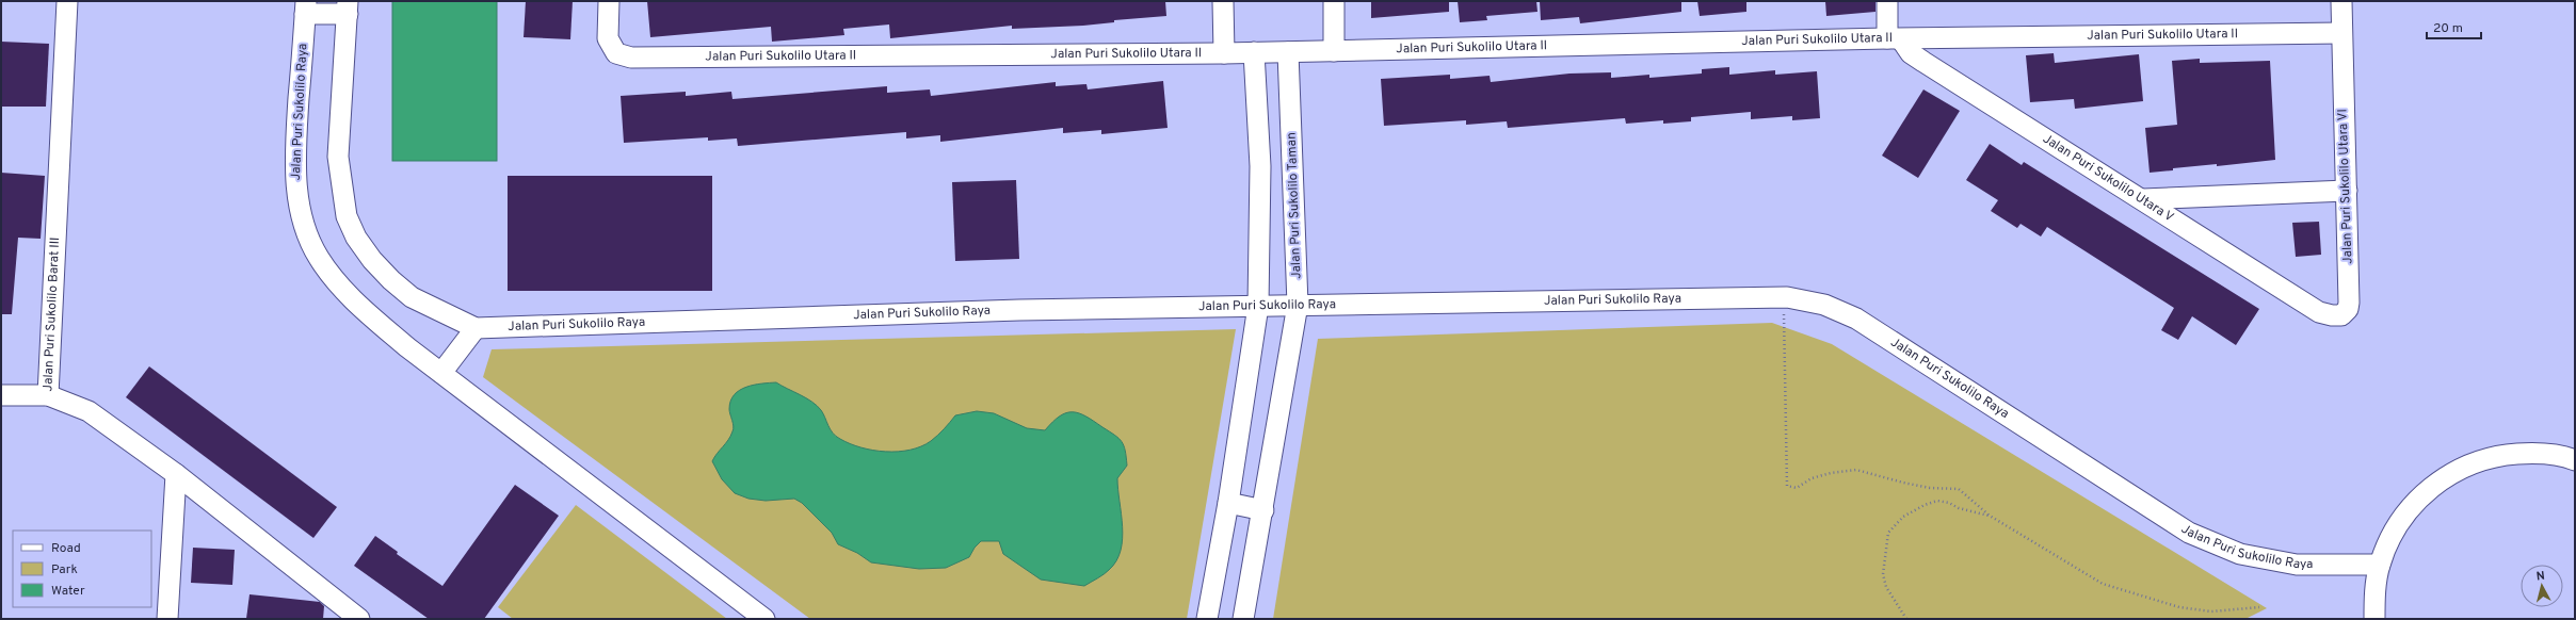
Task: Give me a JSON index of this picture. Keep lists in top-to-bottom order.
{
  "streets": {
    "street": [
      "Jalan Puri Sukolilo Utara II",
      "Jalan Puri Sukolilo Raya",
      "Jalan Puri Sukolilo Utara V",
      "Jalan Puri Sukolilo Utara VI",
      "Jalan Puri Sukolilo Taman",
      "Jalan Puri Sukolilo Barat III"
    ]
  },
  "crossings": [
    ["Jalan Puri Sukolilo Utara II", "Jalan Puri Sukolilo Utara V"],
    ["Jalan Puri Sukolilo Utara II", "Jalan Puri Sukolilo Utara VI"],
    ["Jalan Puri Sukolilo Utara II", "Jalan Puri Sukolilo Taman"],
    ["Jalan Puri Sukolilo Raya", "Jalan Puri Sukolilo Taman"],
    ["Jalan Puri Sukolilo Utara V", "Jalan Puri Sukolilo Utara VI"]
  ],
  "legend": ["Road", "Park", "Water"],
  "scale_bar": "20 m",
  "north": "top"
}
